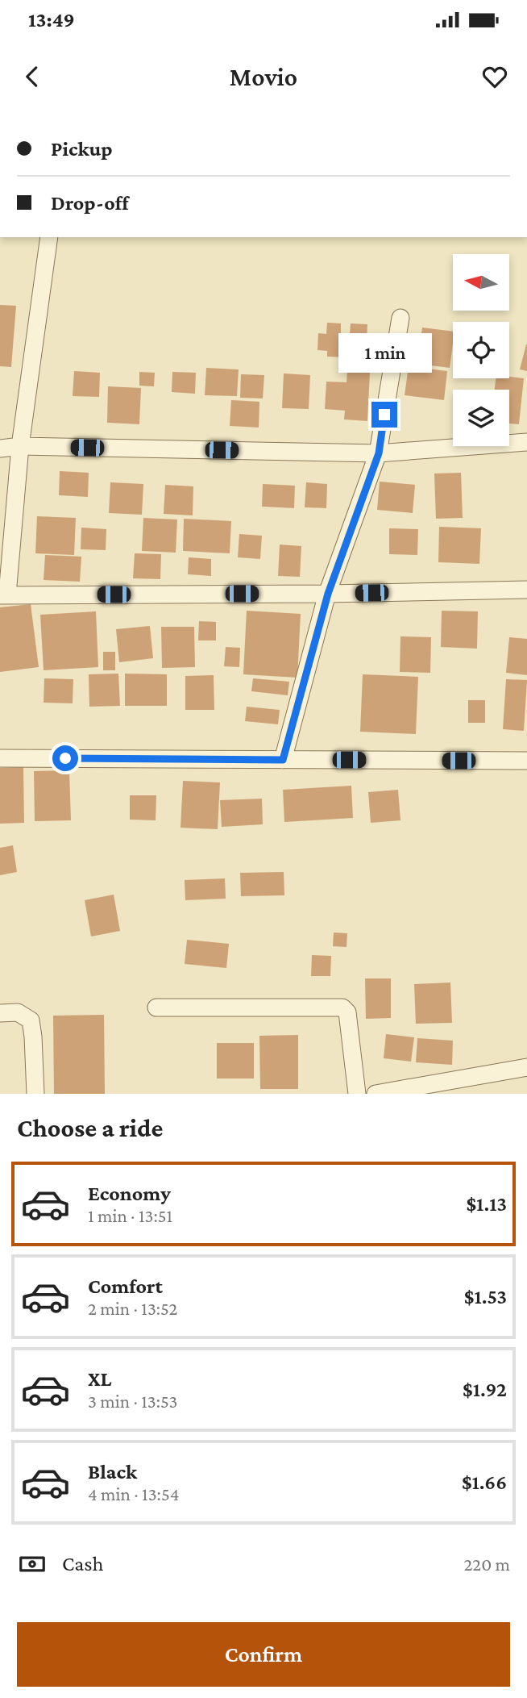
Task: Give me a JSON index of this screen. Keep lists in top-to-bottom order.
{
  "north": "left",
  "page": {
    "status": "13:49",
    "header": "Movio",
    "banner": ["Pickup", "Drop-off"],
    "bubble": "1 min",
    "heading": "Choose a ride",
    "list": [
      {
        "name": "Economy",
        "note": "1 min · 13:51",
        "value": "$1.13"
      },
      {
        "name": "Comfort",
        "note": "2 min · 13:52",
        "value": "$1.53"
      },
      {
        "name": "XL",
        "note": "3 min · 13:53",
        "value": "$1.92"
      },
      {
        "name": "Black",
        "note": "4 min · 13:54",
        "value": "$1.66"
      }
    ],
    "pay": ["Cash", "220 m"],
    "buttons": "Confirm"
  }
}
